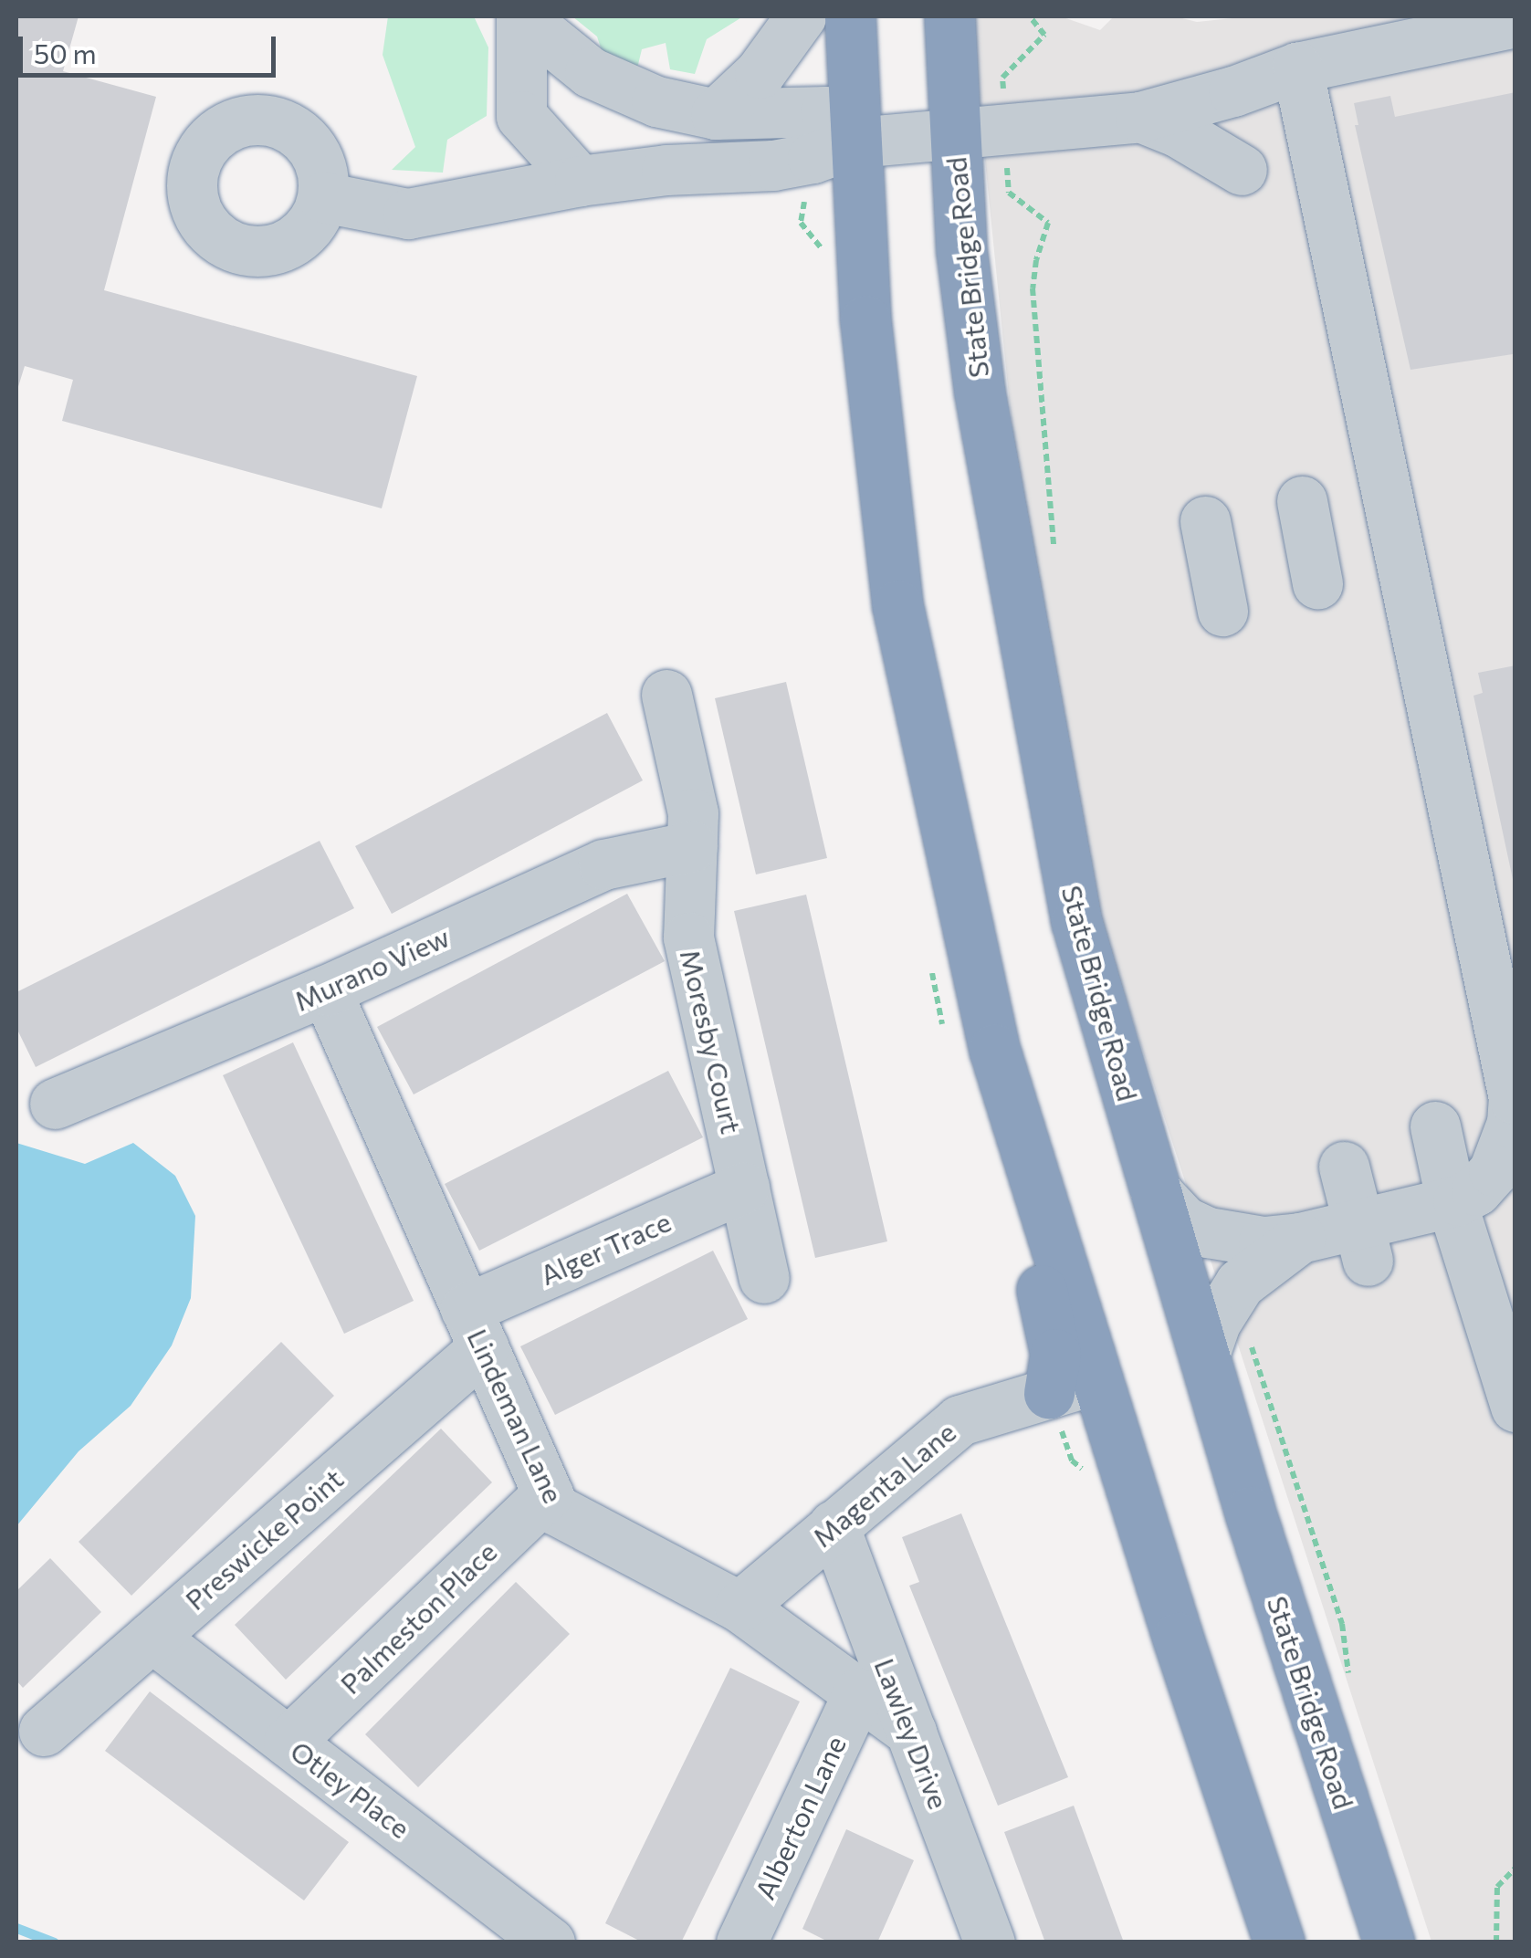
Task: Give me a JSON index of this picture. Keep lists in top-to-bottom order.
{
  "streets": {
    "highway": ["State Bridge Road"],
    "street": [
      "Murano View",
      "Moresby Court",
      "Alger Trace",
      "Lindeman Lane",
      "Magenta Lane",
      "Preswicke Point",
      "Palmeston Place",
      "Lawley Drive",
      "Otley Place",
      "Alberton Lane"
    ]
  },
  "crossings": [
    ["Murano View", "Moresby Court"],
    ["Murano View", "Lindeman Lane"],
    ["Moresby Court", "Alger Trace"],
    ["Alger Trace", "Lindeman Lane"],
    ["Alger Trace", "Preswicke Point"],
    ["Lindeman Lane", "Magenta Lane"],
    ["Lindeman Lane", "Preswicke Point"],
    ["Lindeman Lane", "Palmeston Place"],
    ["Lindeman Lane", "Lawley Drive"],
    ["Lindeman Lane", "Alberton Lane"],
    ["Magenta Lane", "Lawley Drive"],
    ["Preswicke Point", "Otley Place"],
    ["Palmeston Place", "Otley Place"]
  ],
  "scale_bar": "50 m"
}
